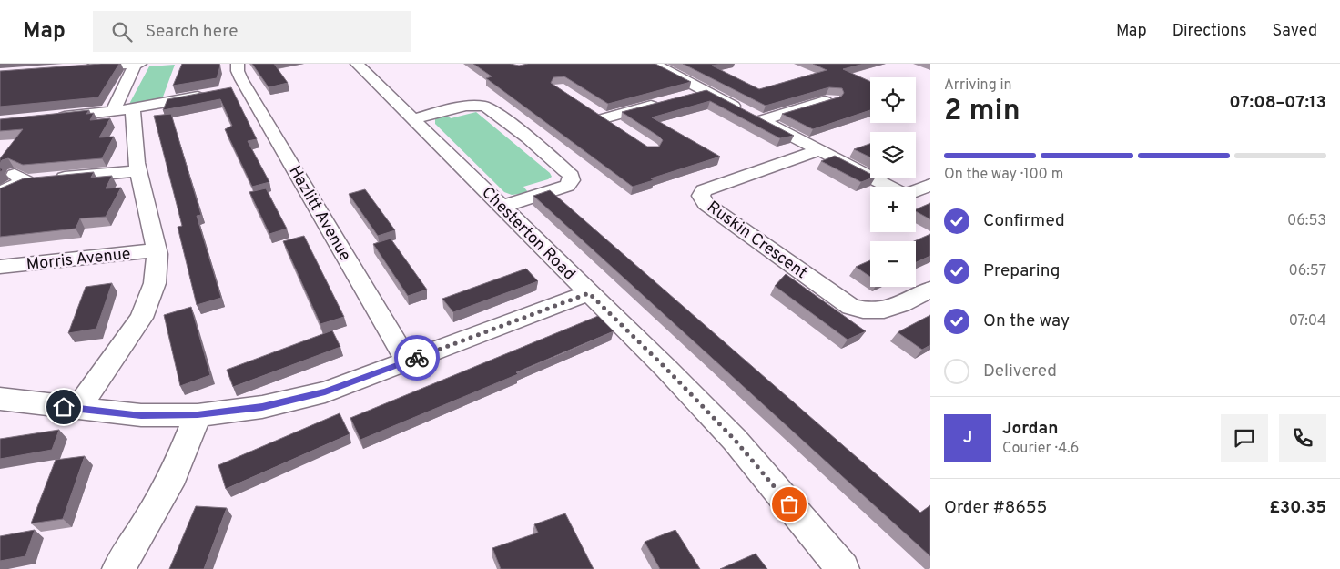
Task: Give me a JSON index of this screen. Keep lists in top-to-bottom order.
{
  "streets": {
    "street": [
      "Hazlitt Avenue",
      "Chesterton Road",
      "Ruskin Crescent",
      "Morris Avenue"
    ]
  },
  "page": {
    "header": "Map",
    "search": "Search here",
    "nav": ["Map", "Directions", "Saved"],
    "heading": ["2 min", "Arriving in", "07:08–07:13"],
    "panel": [
      "Jordan",
      "Courier · 4.6",
      "Order #8655",
      "£30.35"
    ],
    "map_buttons": ["+", "−"],
    "bar": "On the way · 100 m",
    "list": [
      ["Confirmed", "06:53"],
      ["Preparing", "06:57"],
      ["On the way", "07:04"],
      "Delivered"
    ],
    "round": "J"
  }
}
